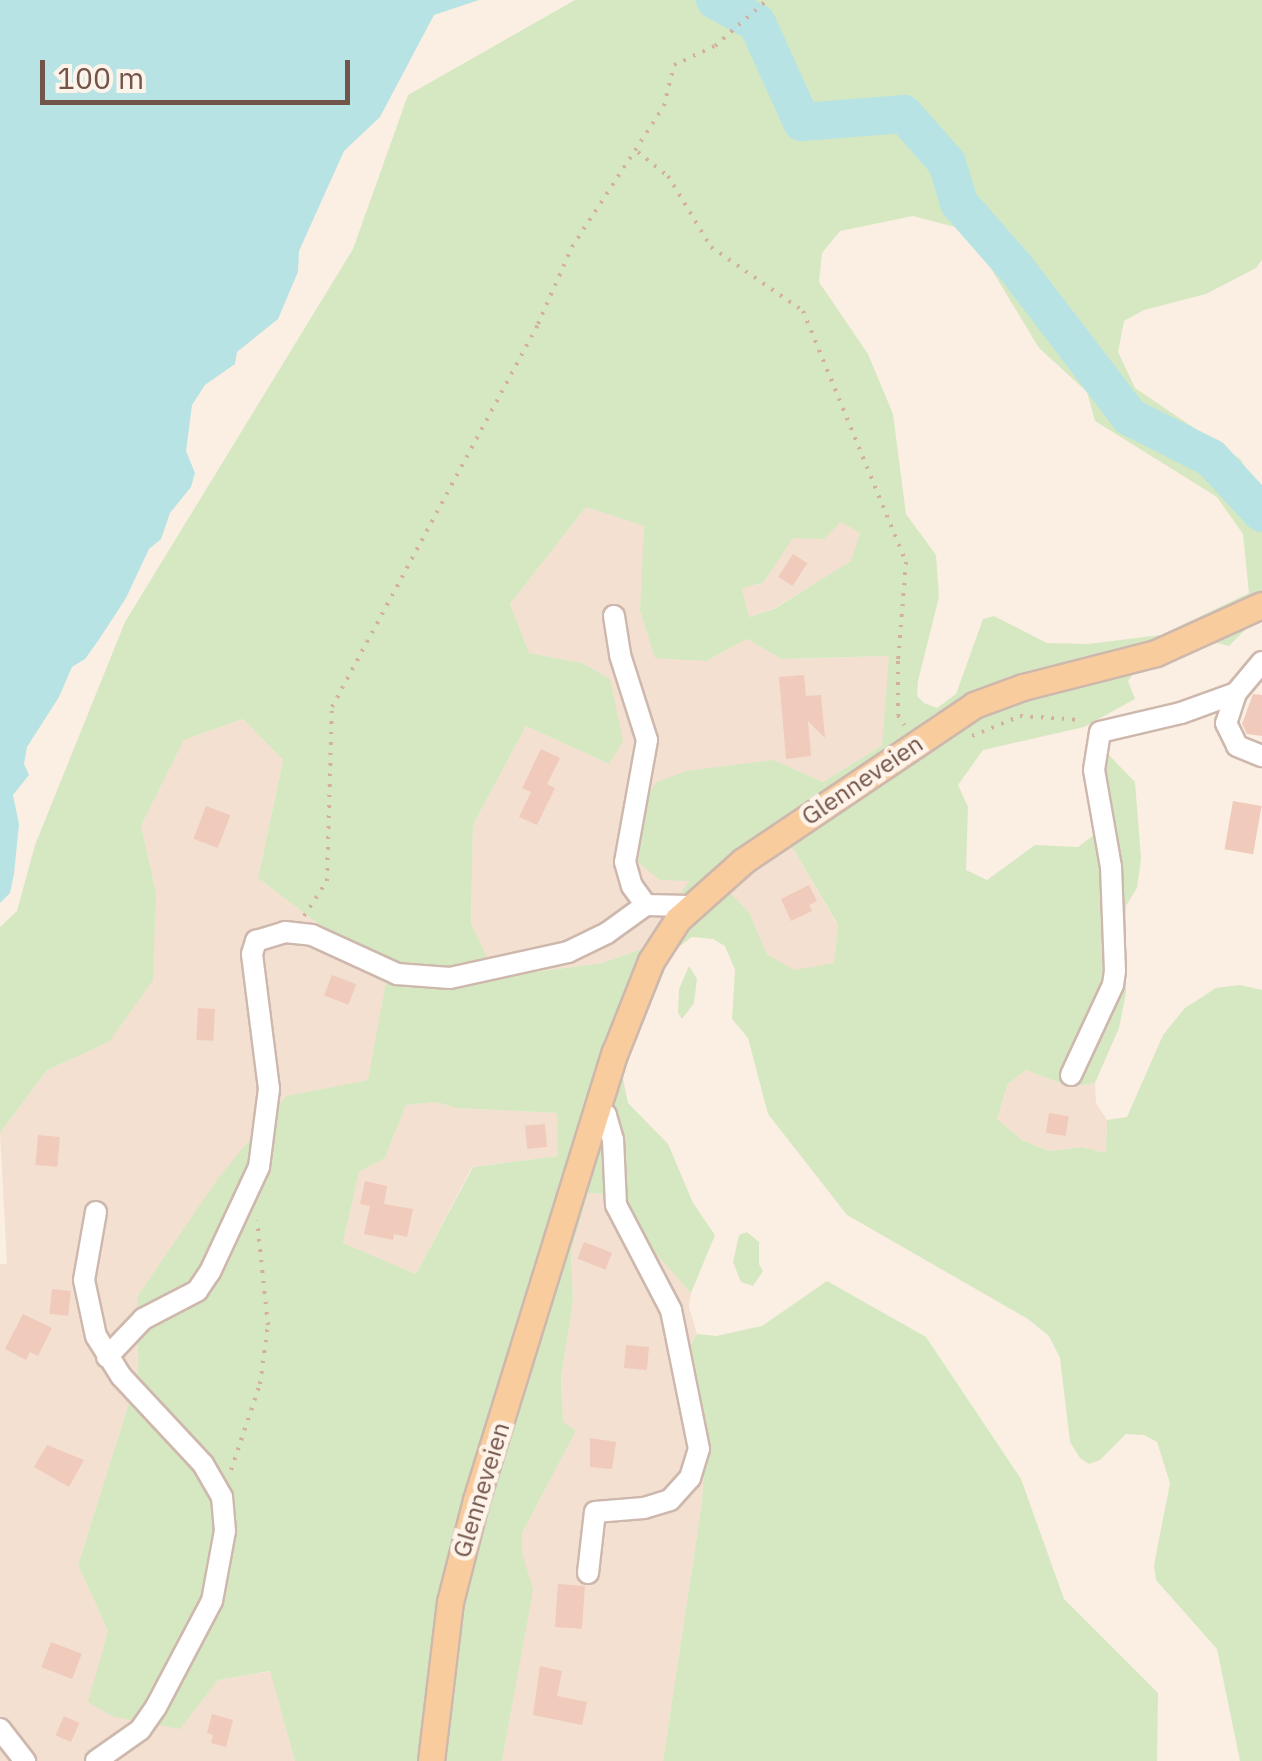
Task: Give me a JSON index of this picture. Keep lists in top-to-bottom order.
{
  "streets": {
    "main road": ["Glenneveien"]
  },
  "scale_bar": "100 m"
}
